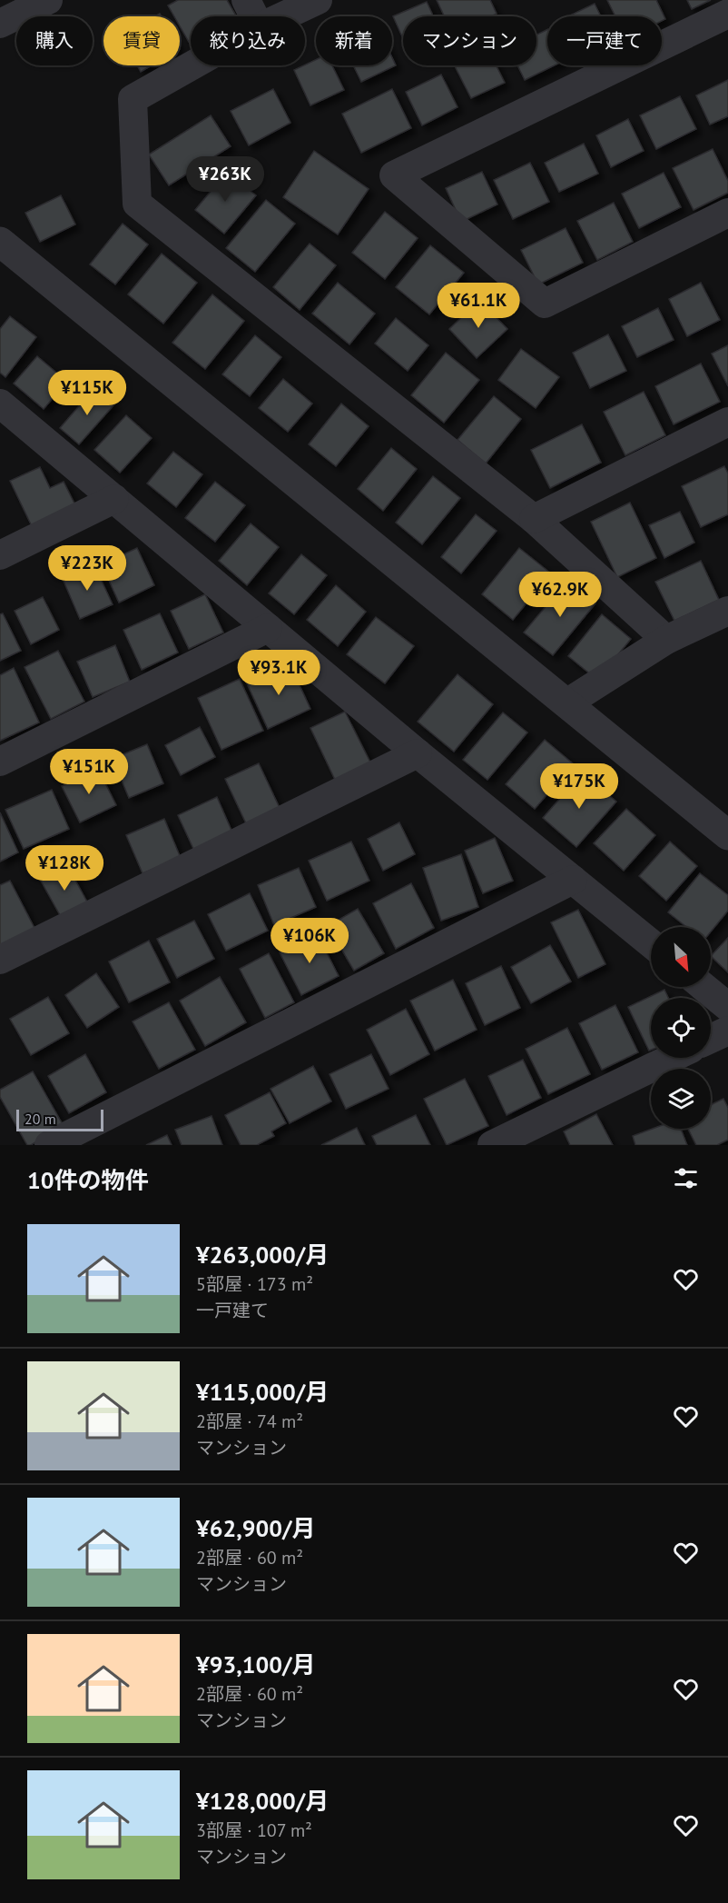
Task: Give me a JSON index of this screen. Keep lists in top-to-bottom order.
{
  "scale_bar": "20 m",
  "north": "bottom right",
  "page": {
    "chip": [
      "購入",
      "賃貸",
      "絞り込み",
      "新着",
      "マンション",
      "一戸建て"
    ],
    "price": [
      "¥263K",
      "¥61.1K",
      "¥115K",
      "¥223K",
      "¥62.9K",
      "¥93.1K",
      "¥151K",
      "¥175K",
      "¥128K",
      "¥106K"
    ],
    "scale": "20 m",
    "heading": "10件の物件",
    "list": [
      {
        "name": "¥263,000/月",
        "note": "5部屋 · 173 m² · 一戸建て"
      },
      {
        "name": "¥115,000/月",
        "note": "2部屋 · 74 m² · マンション"
      },
      {
        "name": "¥62,900/月",
        "note": "2部屋 · 60 m² · マンション"
      },
      {
        "name": "¥93,100/月",
        "note": "2部屋 · 60 m² · マンション"
      },
      {
        "name": "¥128,000/月",
        "note": "3部屋 · 107 m² · マンション"
      }
    ]
  }
}
